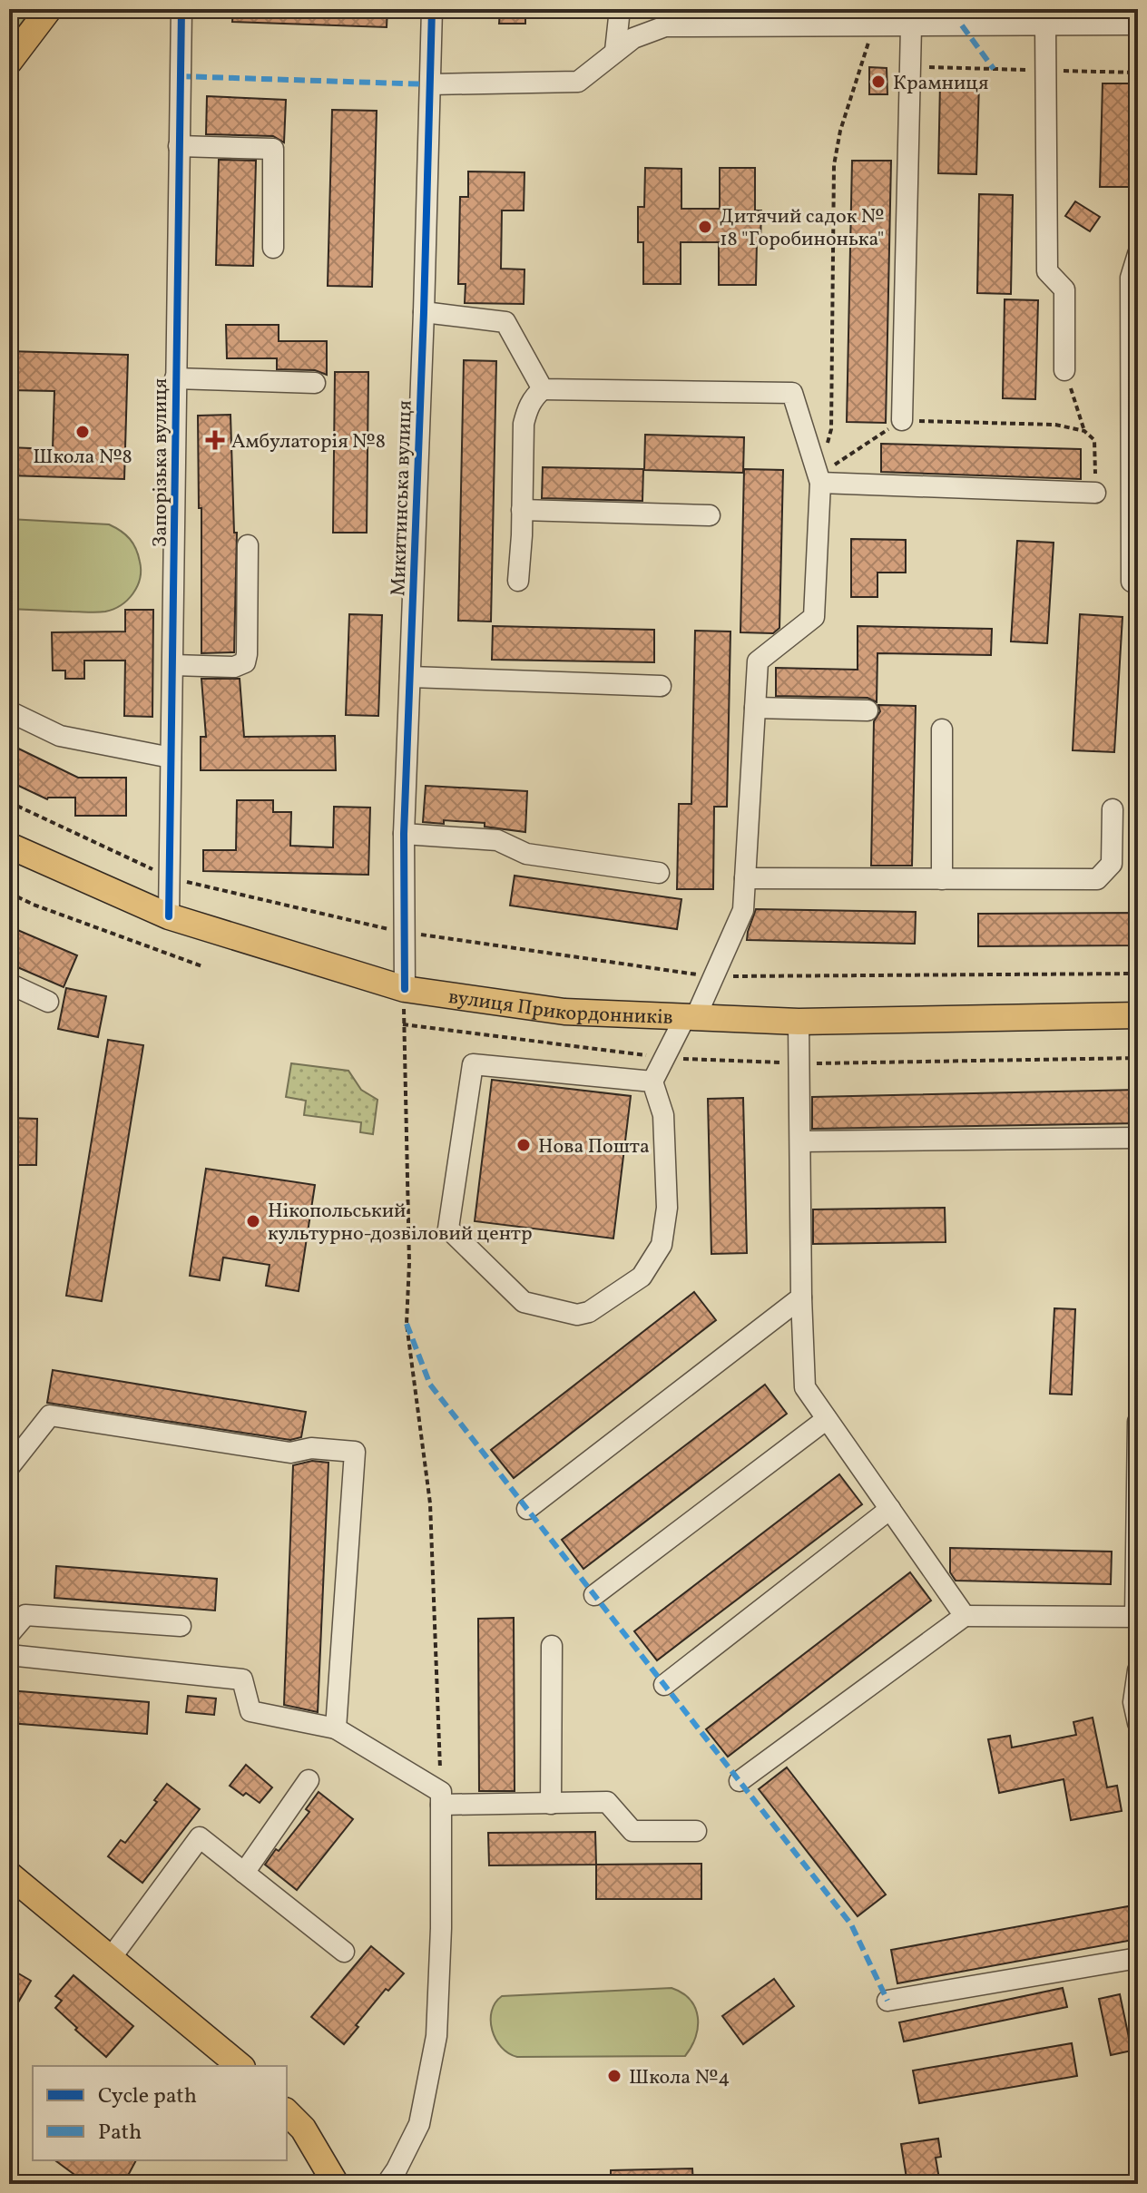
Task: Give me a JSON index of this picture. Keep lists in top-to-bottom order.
{
  "streets": {
    "main road": ["вулиця Прикордонників"],
    "street": ["Запорізька вулиця", "Микитинська вулиця"]
  },
  "crossings": [
    ["Запорізька вулиця", "вулиця Прикордонників"],
    ["Микитинська вулиця", "вулиця Прикордонників"]
  ],
  "places": {
    "other": [
      "Крамниця",
      "Дитячий садок № 18 \"Горобинонька\"",
      "Школа №8",
      "Нова Пошта",
      "Нікопольський культурно-дозвіловий центр",
      "Школа №4"
    ],
    "health": ["Амбулаторія №8"]
  },
  "legend": ["Cycle path", "Path"]
}
